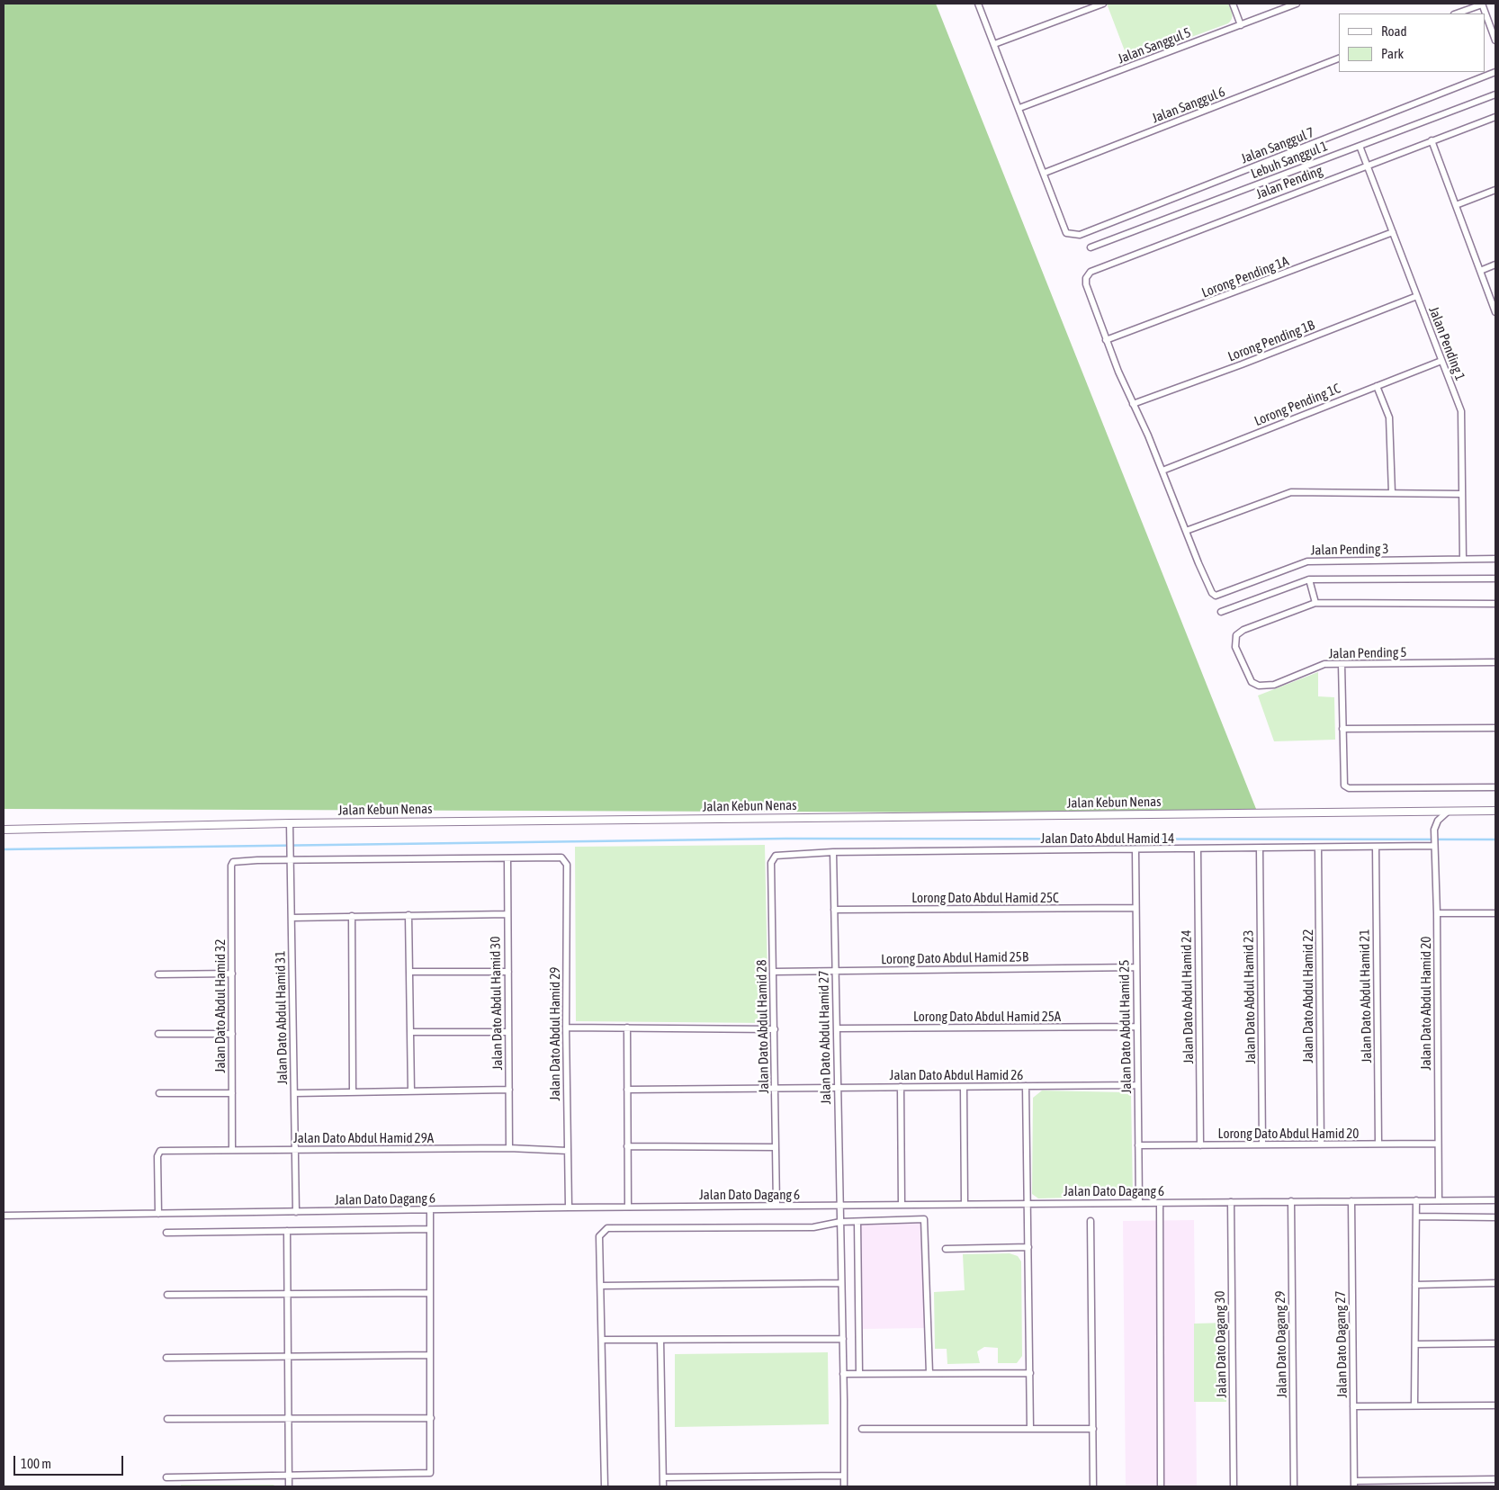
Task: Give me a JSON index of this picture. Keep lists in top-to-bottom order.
{
  "streets": {
    "street": [
      "Jalan Sanggul 5",
      "Jalan Sanggul 6",
      "Jalan Sanggul 7",
      "Lebuh Sanggul 1",
      "Jalan Pending",
      "Lorong Pending 1A",
      "Lorong Pending 1B",
      "Jalan Pending 1",
      "Lorong Pending 1C",
      "Jalan Pending 3",
      "Jalan Pending 5",
      "Jalan Kebun Nenas",
      "Jalan Dato Abdul Hamid 14",
      "Lorong Dato Abdul Hamid 25C",
      "Lorong Dato Abdul Hamid 25B",
      "Jalan Dato Abdul Hamid 22",
      "Jalan Dato Abdul Hamid 21",
      "Jalan Dato Abdul Hamid 24",
      "Jalan Dato Abdul Hamid 23",
      "Jalan Dato Abdul Hamid 30",
      "Jalan Dato Abdul Hamid 20",
      "Jalan Dato Abdul Hamid 32",
      "Lorong Dato Abdul Hamid 25A",
      "Jalan Dato Abdul Hamid 31",
      "Jalan Dato Abdul Hamid 28",
      "Jalan Dato Abdul Hamid 25",
      "Jalan Dato Abdul Hamid 29",
      "Jalan Dato Abdul Hamid 27",
      "Jalan Dato Abdul Hamid 26",
      "Lorong Dato Abdul Hamid 20",
      "Jalan Dato Abdul Hamid 29A",
      "Jalan Dato Dagang 6",
      "Jalan Dato Dagang 30",
      "Jalan Dato Dagang 29",
      "Jalan Dato Dagang 27"
    ]
  },
  "crossings": [
    ["Jalan Sanggul 6", "Jalan Sanggul 7"],
    ["Lebuh Sanggul 1", "Jalan Pending 1"],
    ["Jalan Pending", "Lorong Pending 1A"],
    ["Jalan Pending", "Jalan Pending 1"],
    ["Lorong Pending 1A", "Jalan Pending 1"],
    ["Lorong Pending 1B", "Jalan Pending 1"],
    ["Jalan Pending 1", "Lorong Pending 1C"],
    ["Jalan Pending 1", "Jalan Pending 3"],
    ["Jalan Kebun Nenas", "Jalan Dato Abdul Hamid 20"],
    ["Jalan Kebun Nenas", "Jalan Dato Abdul Hamid 31"],
    ["Jalan Dato Abdul Hamid 14", "Jalan Dato Abdul Hamid 22"],
    ["Jalan Dato Abdul Hamid 14", "Jalan Dato Abdul Hamid 21"],
    ["Jalan Dato Abdul Hamid 14", "Jalan Dato Abdul Hamid 24"],
    ["Jalan Dato Abdul Hamid 14", "Jalan Dato Abdul Hamid 23"],
    ["Jalan Dato Abdul Hamid 14", "Jalan Dato Abdul Hamid 20"],
    ["Jalan Dato Abdul Hamid 14", "Jalan Dato Abdul Hamid 28"],
    ["Jalan Dato Abdul Hamid 14", "Jalan Dato Abdul Hamid 25"],
    ["Jalan Dato Abdul Hamid 14", "Jalan Dato Abdul Hamid 27"],
    ["Lorong Dato Abdul Hamid 25C", "Jalan Dato Abdul Hamid 25"],
    ["Lorong Dato Abdul Hamid 25C", "Jalan Dato Abdul Hamid 27"],
    ["Lorong Dato Abdul Hamid 25B", "Jalan Dato Abdul Hamid 28"],
    ["Lorong Dato Abdul Hamid 25B", "Jalan Dato Abdul Hamid 25"],
    ["Lorong Dato Abdul Hamid 25B", "Jalan Dato Abdul Hamid 27"],
    ["Jalan Dato Abdul Hamid 22", "Lorong Dato Abdul Hamid 20"],
    ["Jalan Dato Abdul Hamid 21", "Lorong Dato Abdul Hamid 20"],
    ["Jalan Dato Abdul Hamid 24", "Lorong Dato Abdul Hamid 20"],
    ["Jalan Dato Abdul Hamid 23", "Lorong Dato Abdul Hamid 20"],
    ["Jalan Dato Abdul Hamid 30", "Jalan Dato Abdul Hamid 29"],
    ["Jalan Dato Abdul Hamid 30", "Jalan Dato Abdul Hamid 29A"],
    ["Jalan Dato Abdul Hamid 20", "Lorong Dato Abdul Hamid 20"],
    ["Jalan Dato Abdul Hamid 20", "Jalan Dato Dagang 6"],
    ["Jalan Dato Abdul Hamid 32", "Jalan Dato Abdul Hamid 31"],
    ["Jalan Dato Abdul Hamid 32", "Jalan Dato Abdul Hamid 29A"],
    ["Lorong Dato Abdul Hamid 25A", "Jalan Dato Abdul Hamid 25"],
    ["Lorong Dato Abdul Hamid 25A", "Jalan Dato Abdul Hamid 27"],
    ["Jalan Dato Abdul Hamid 31", "Jalan Dato Abdul Hamid 29A"],
    ["Jalan Dato Abdul Hamid 31", "Jalan Dato Dagang 6"],
    ["Jalan Dato Abdul Hamid 28", "Jalan Dato Abdul Hamid 26"],
    ["Jalan Dato Abdul Hamid 28", "Jalan Dato Dagang 6"],
    ["Jalan Dato Abdul Hamid 25", "Jalan Dato Abdul Hamid 26"],
    ["Jalan Dato Abdul Hamid 25", "Lorong Dato Abdul Hamid 20"],
    ["Jalan Dato Abdul Hamid 25", "Jalan Dato Dagang 6"],
    ["Jalan Dato Abdul Hamid 29", "Jalan Dato Abdul Hamid 29A"],
    ["Jalan Dato Abdul Hamid 29", "Jalan Dato Dagang 6"],
    ["Jalan Dato Abdul Hamid 27", "Jalan Dato Abdul Hamid 26"],
    ["Jalan Dato Abdul Hamid 27", "Jalan Dato Dagang 6"],
    ["Jalan Dato Abdul Hamid 29A", "Jalan Dato Dagang 6"],
    ["Jalan Dato Dagang 6", "Jalan Dato Dagang 30"],
    ["Jalan Dato Dagang 6", "Jalan Dato Dagang 29"],
    ["Jalan Dato Dagang 6", "Jalan Dato Dagang 27"]
  ],
  "legend": ["Road", "Park"],
  "scale_bar": "100 m"
}
